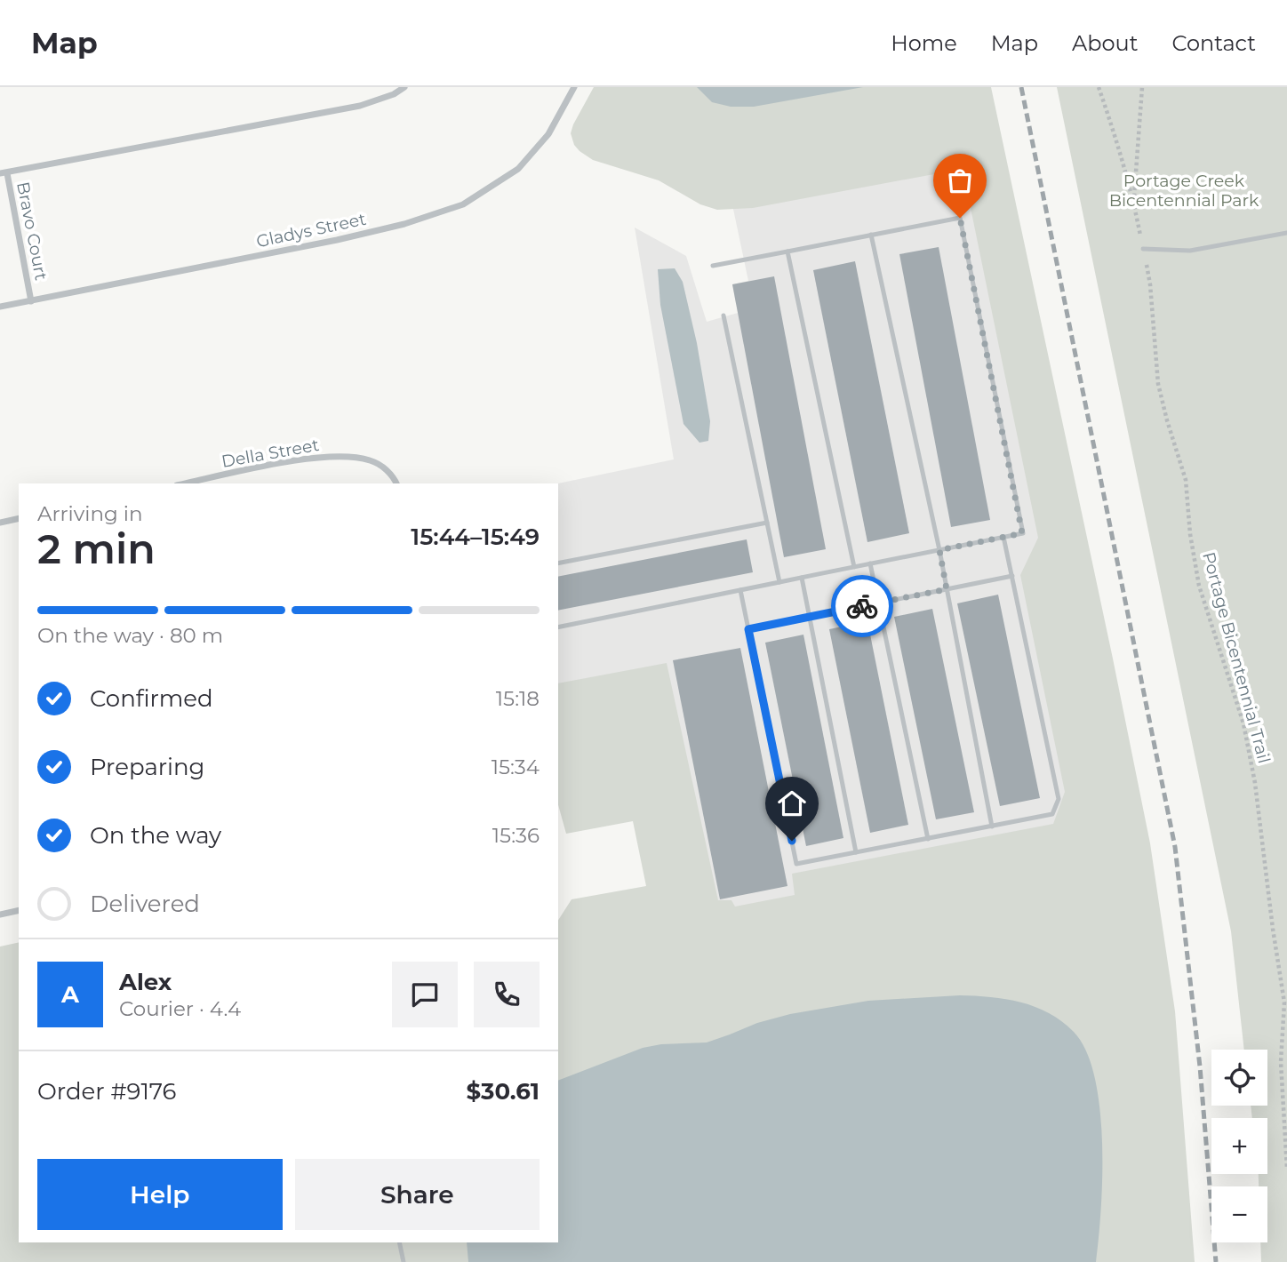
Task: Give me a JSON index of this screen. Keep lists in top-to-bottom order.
{
  "streets": {
    "street": ["Gladys Street", "Bravo Court", "Della Street"],
    "path": ["Portage Bicentennial Trail"]
  },
  "crossings": [
    ["Gladys Street", "Bravo Court"]
  ],
  "parks": ["Portage Creek Bicentennial Park"],
  "page": {
    "header": "Map",
    "nav": [
      "Home",
      "Map",
      "About",
      "Contact"
    ],
    "heading": ["2 min", "Arriving in", "15:44–15:49"],
    "panel": [
      "Alex",
      "Courier · 4.4",
      "Order #9176",
      "$30.61"
    ],
    "bar": "On the way · 80 m",
    "list": [
      ["Confirmed", "15:18"],
      ["Preparing", "15:34"],
      ["On the way", "15:36"],
      "Delivered"
    ],
    "round": "A",
    "map_buttons": ["+", "−"],
    "buttons": ["Help", "Share"]
  }
}
